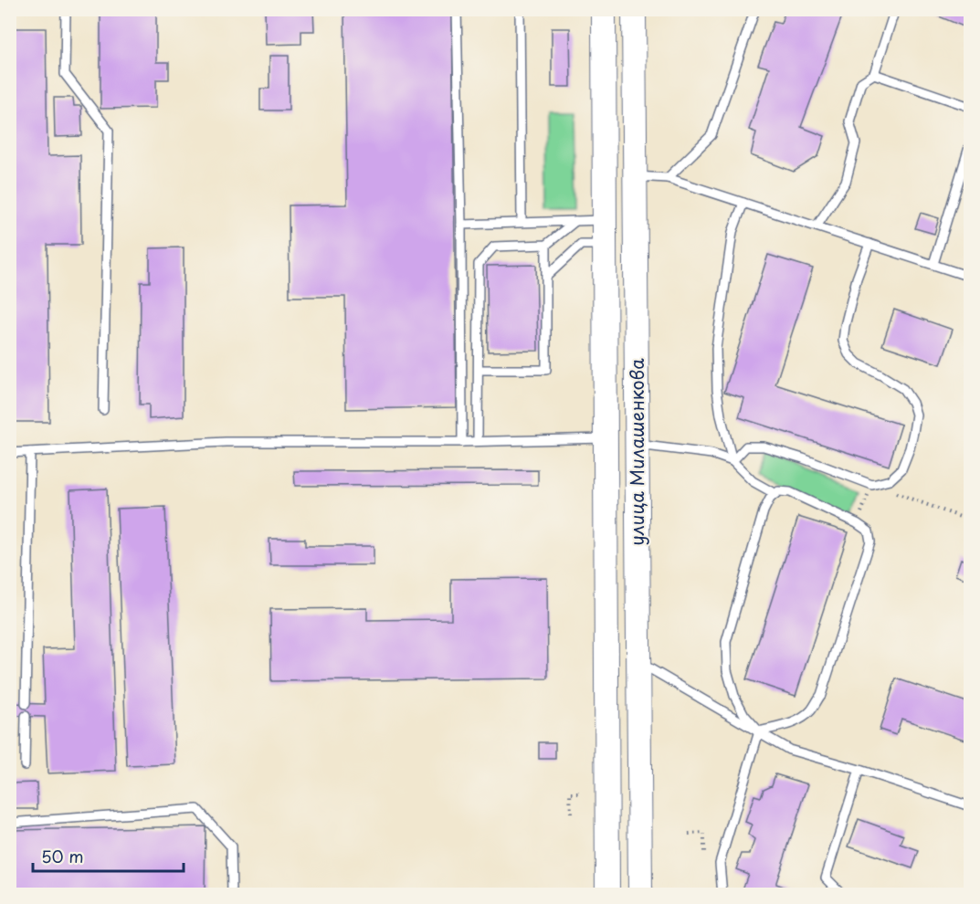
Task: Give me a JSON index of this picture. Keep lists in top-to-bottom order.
{
  "streets": {
    "main road": ["улица Милашенкова"]
  },
  "scale_bar": "50 m"
}
